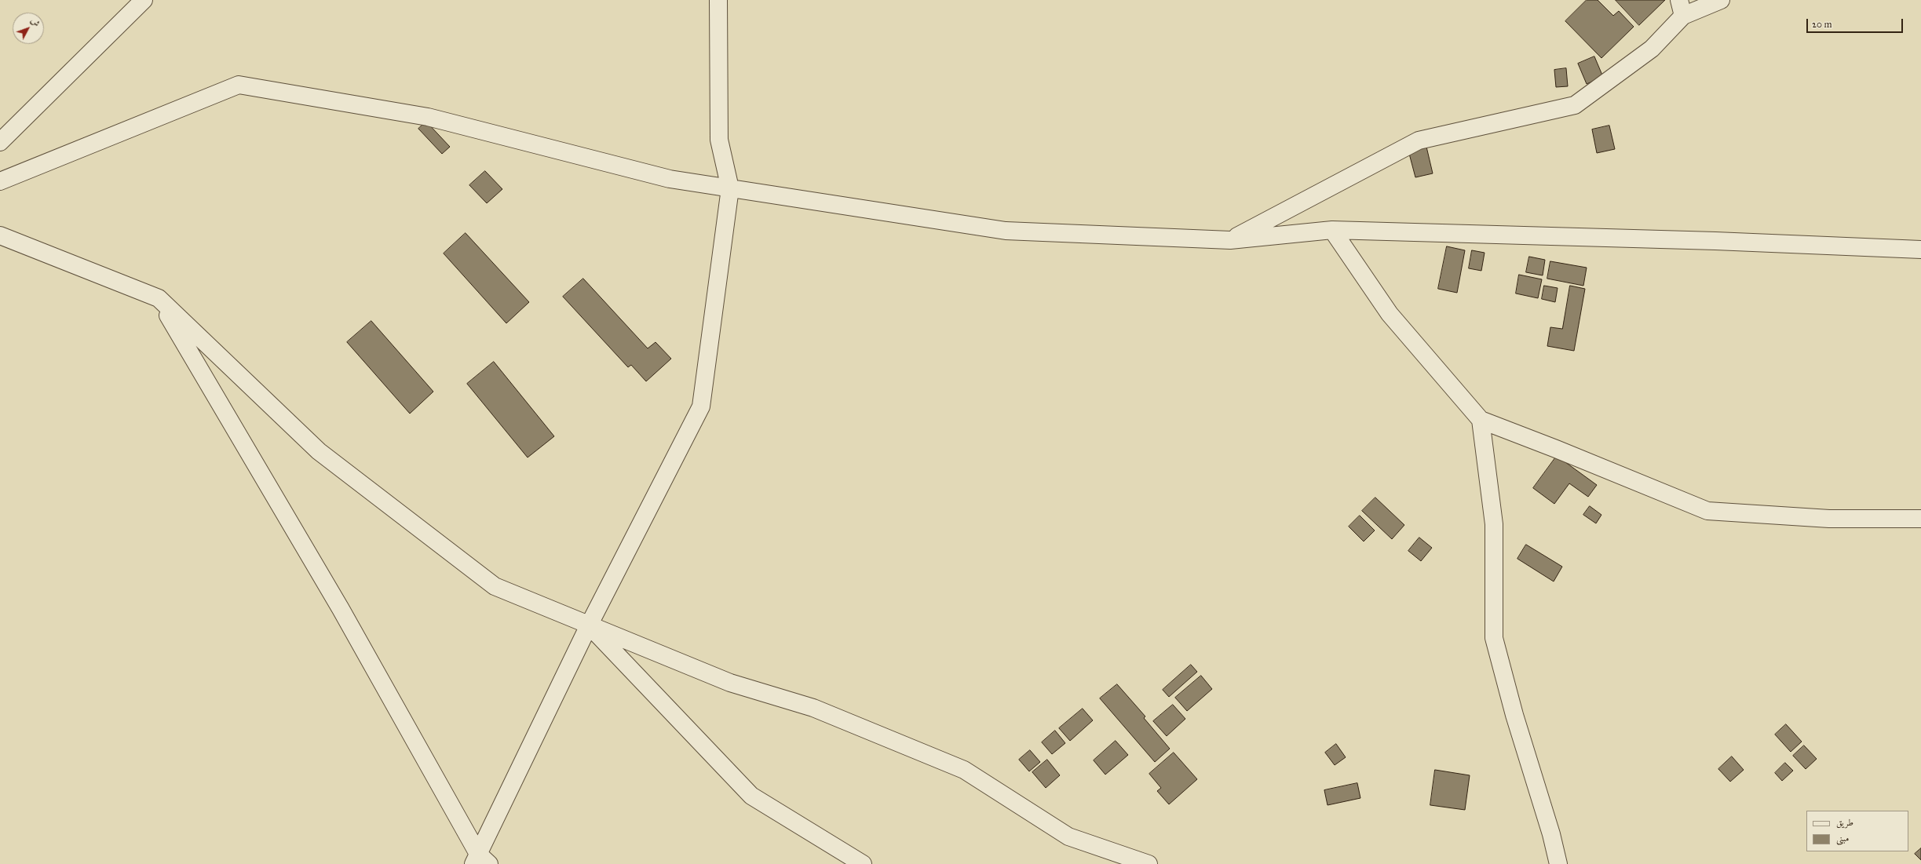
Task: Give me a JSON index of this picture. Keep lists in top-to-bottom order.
{
  "legend": ["طريق", "مبنى"],
  "scale_bar": "20 m",
  "north": "top right"
}
